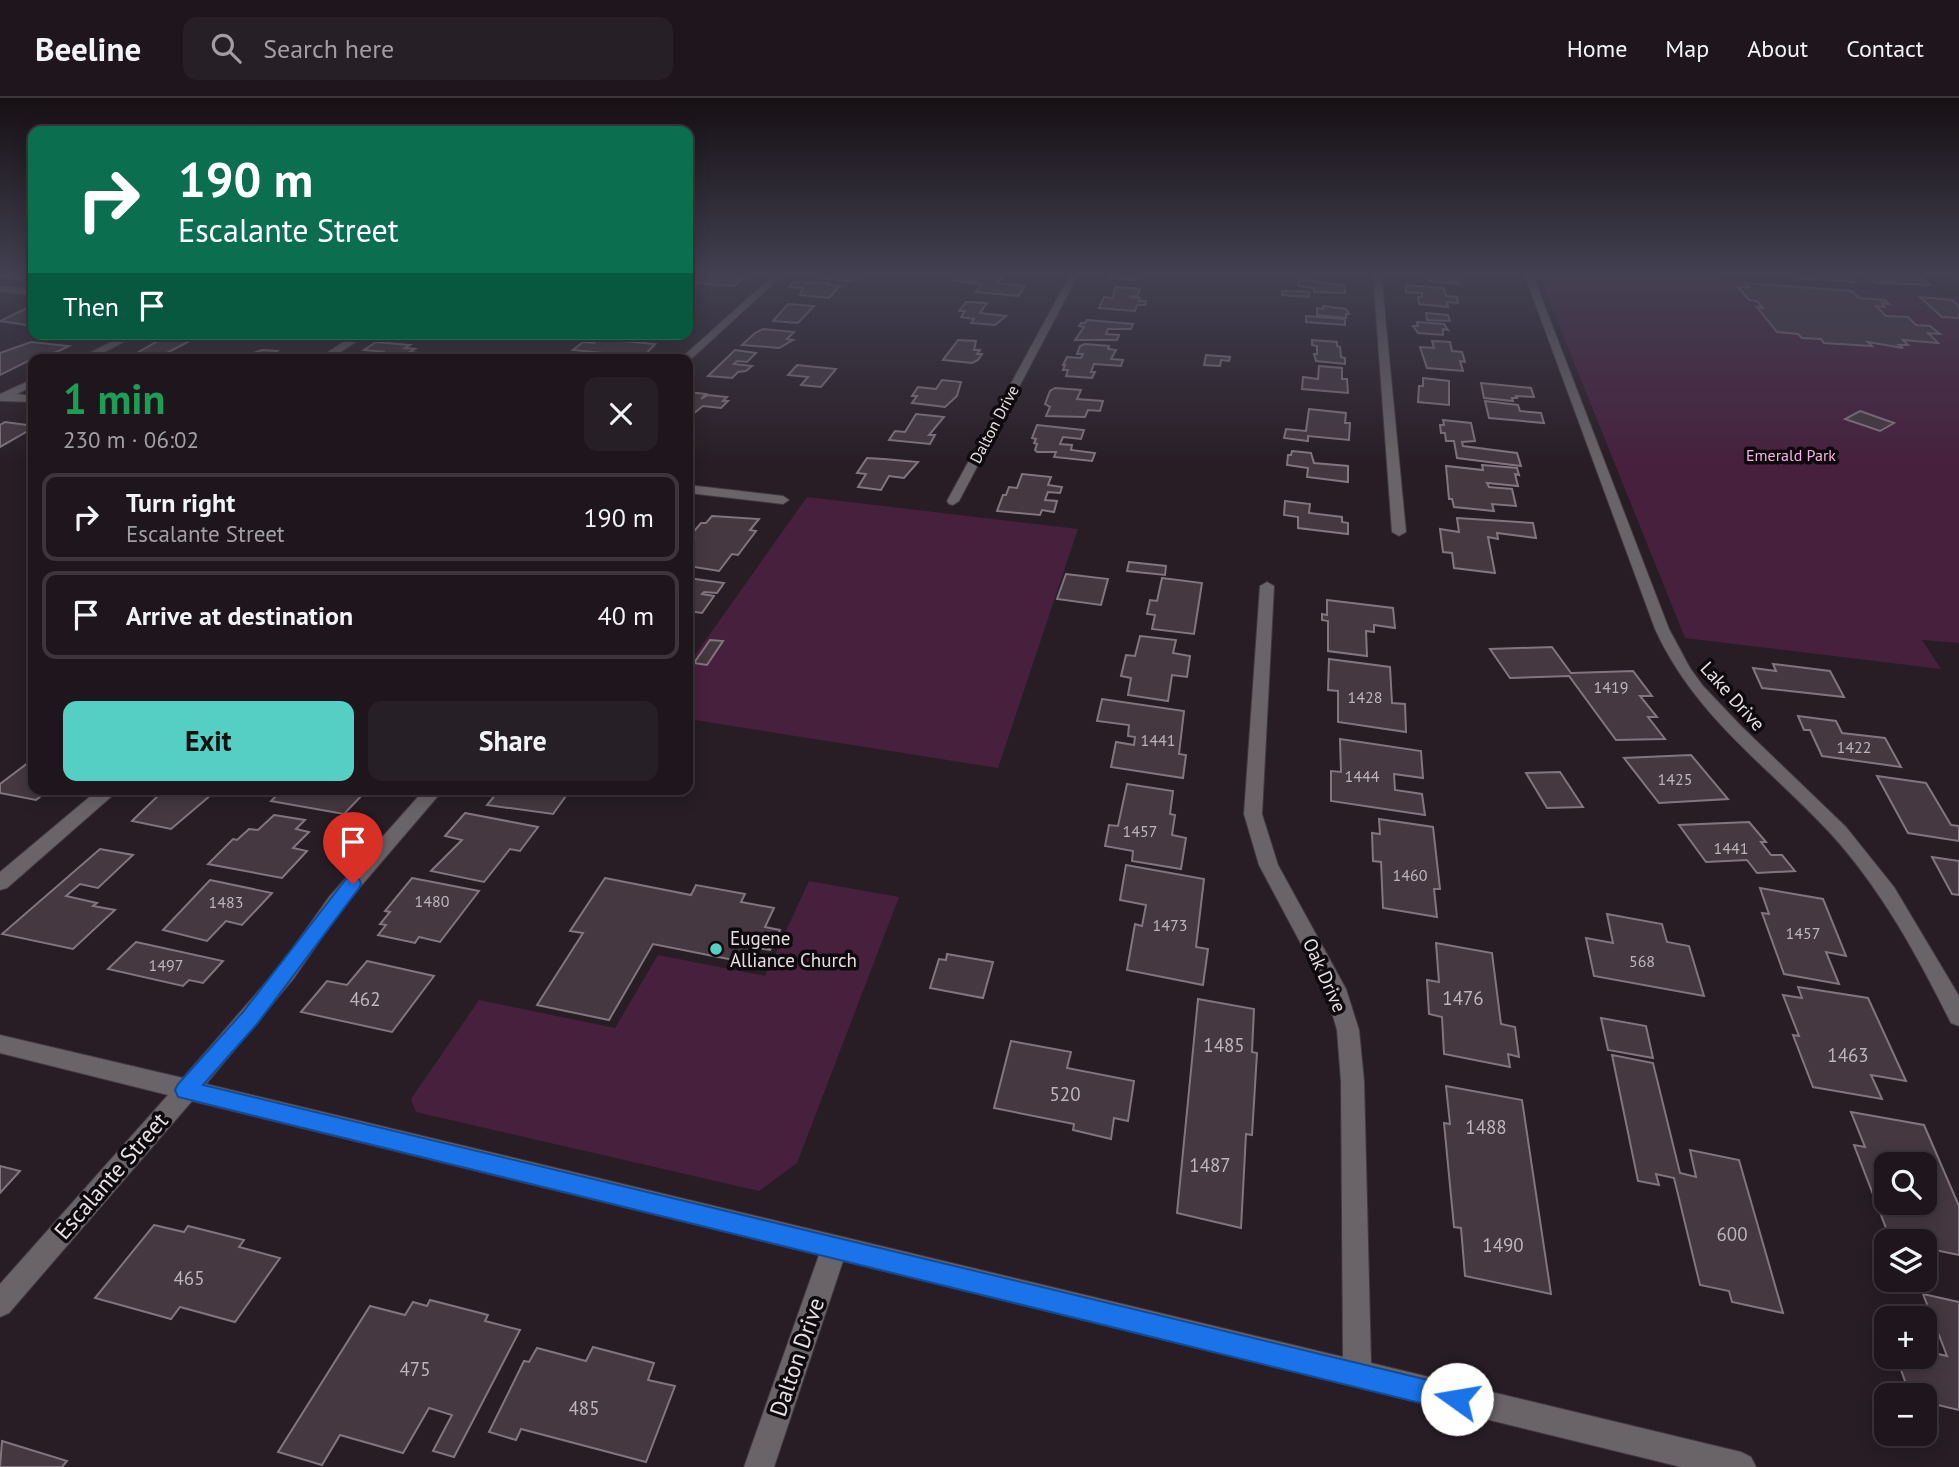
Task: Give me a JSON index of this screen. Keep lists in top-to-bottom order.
{
  "streets": {
    "street": [
      "Dalton Drive",
      "Lake Drive",
      "Oak Drive",
      "Escalante Street"
    ]
  },
  "parks": ["Emerald Park"],
  "places": ["Eugene Alliance Church"],
  "house_numbers": [
    "1419",
    "1428",
    "1441",
    "1422",
    "1444",
    "1425",
    "1457",
    "1441",
    "1460",
    "1480",
    "1483",
    "1473",
    "1457",
    "568",
    "1497",
    "1476",
    "462",
    "1485",
    "1463",
    "520",
    "1488",
    "1487",
    "600",
    "1490",
    "465",
    "475",
    "485"
  ],
  "page": {
    "header": "Beeline",
    "search": "Search here",
    "nav": [
      "Home",
      "Map",
      "About",
      "Contact"
    ],
    "turn": ["190 m", "Escalante Street"],
    "then": "Then",
    "heading": ["1 min", "230 m · 06:02"],
    "list": [
      {
        "name": "Turn right",
        "note": "Escalante Street",
        "value": "190 m"
      },
      {
        "name": "Arrive at destination",
        "value": "40 m"
      }
    ],
    "buttons": ["Exit", "Share"],
    "map_buttons": ["+", "−"]
  }
}
